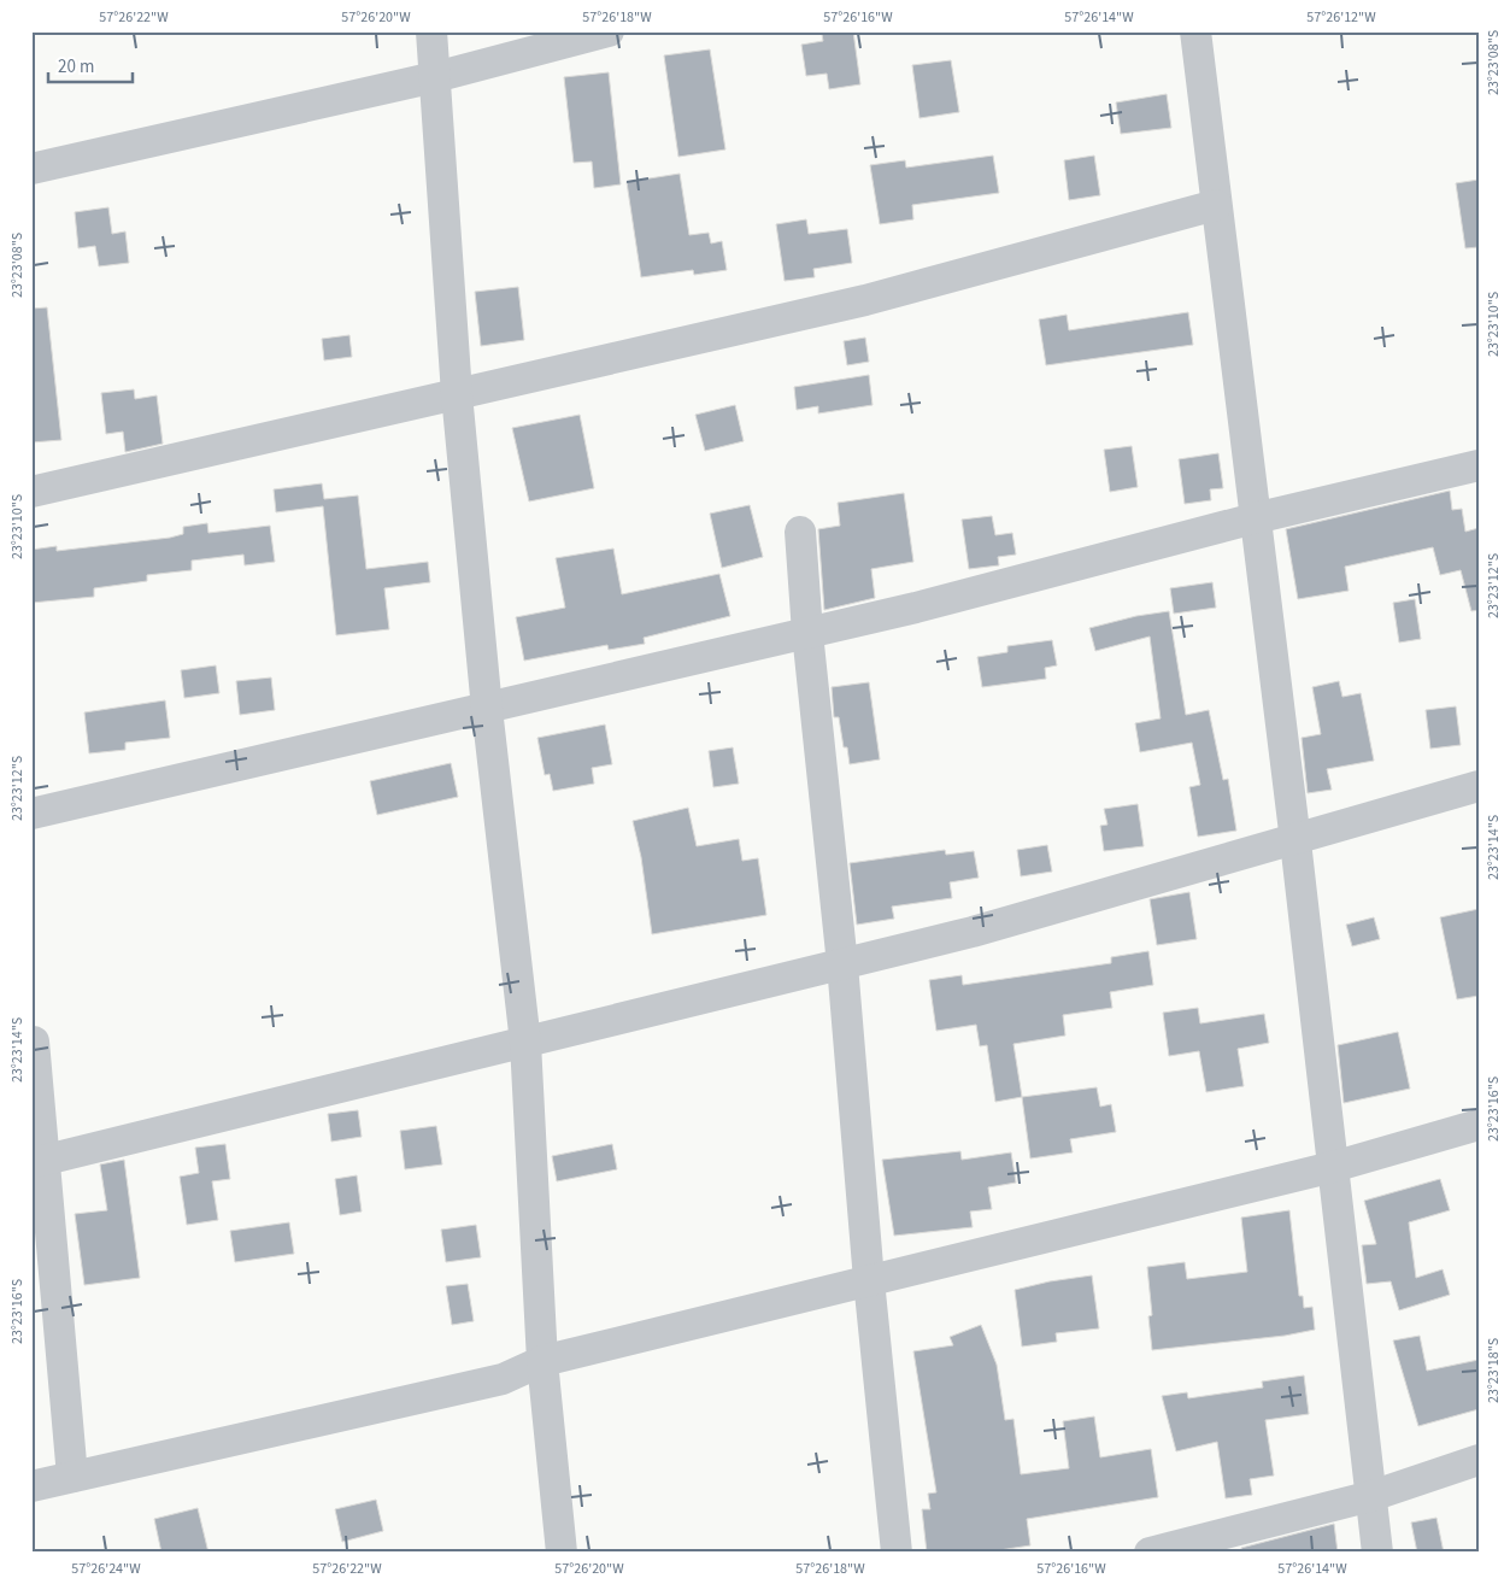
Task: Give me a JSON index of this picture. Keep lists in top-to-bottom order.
{
  "scale_bar": "20 m",
  "coordinates": [
    "57°26'22\"W",
    "57°26'20\"W",
    "57°26'18\"W",
    "57°26'16\"W",
    "57°26'14\"W",
    "57°26'12\"W",
    "23°23'08\"S",
    "23°23'10\"S",
    "23°23'12\"S",
    "23°23'14\"S",
    "23°23'16\"S",
    "23°23'18\"S",
    "57°26'24\"W"
  ]
}
